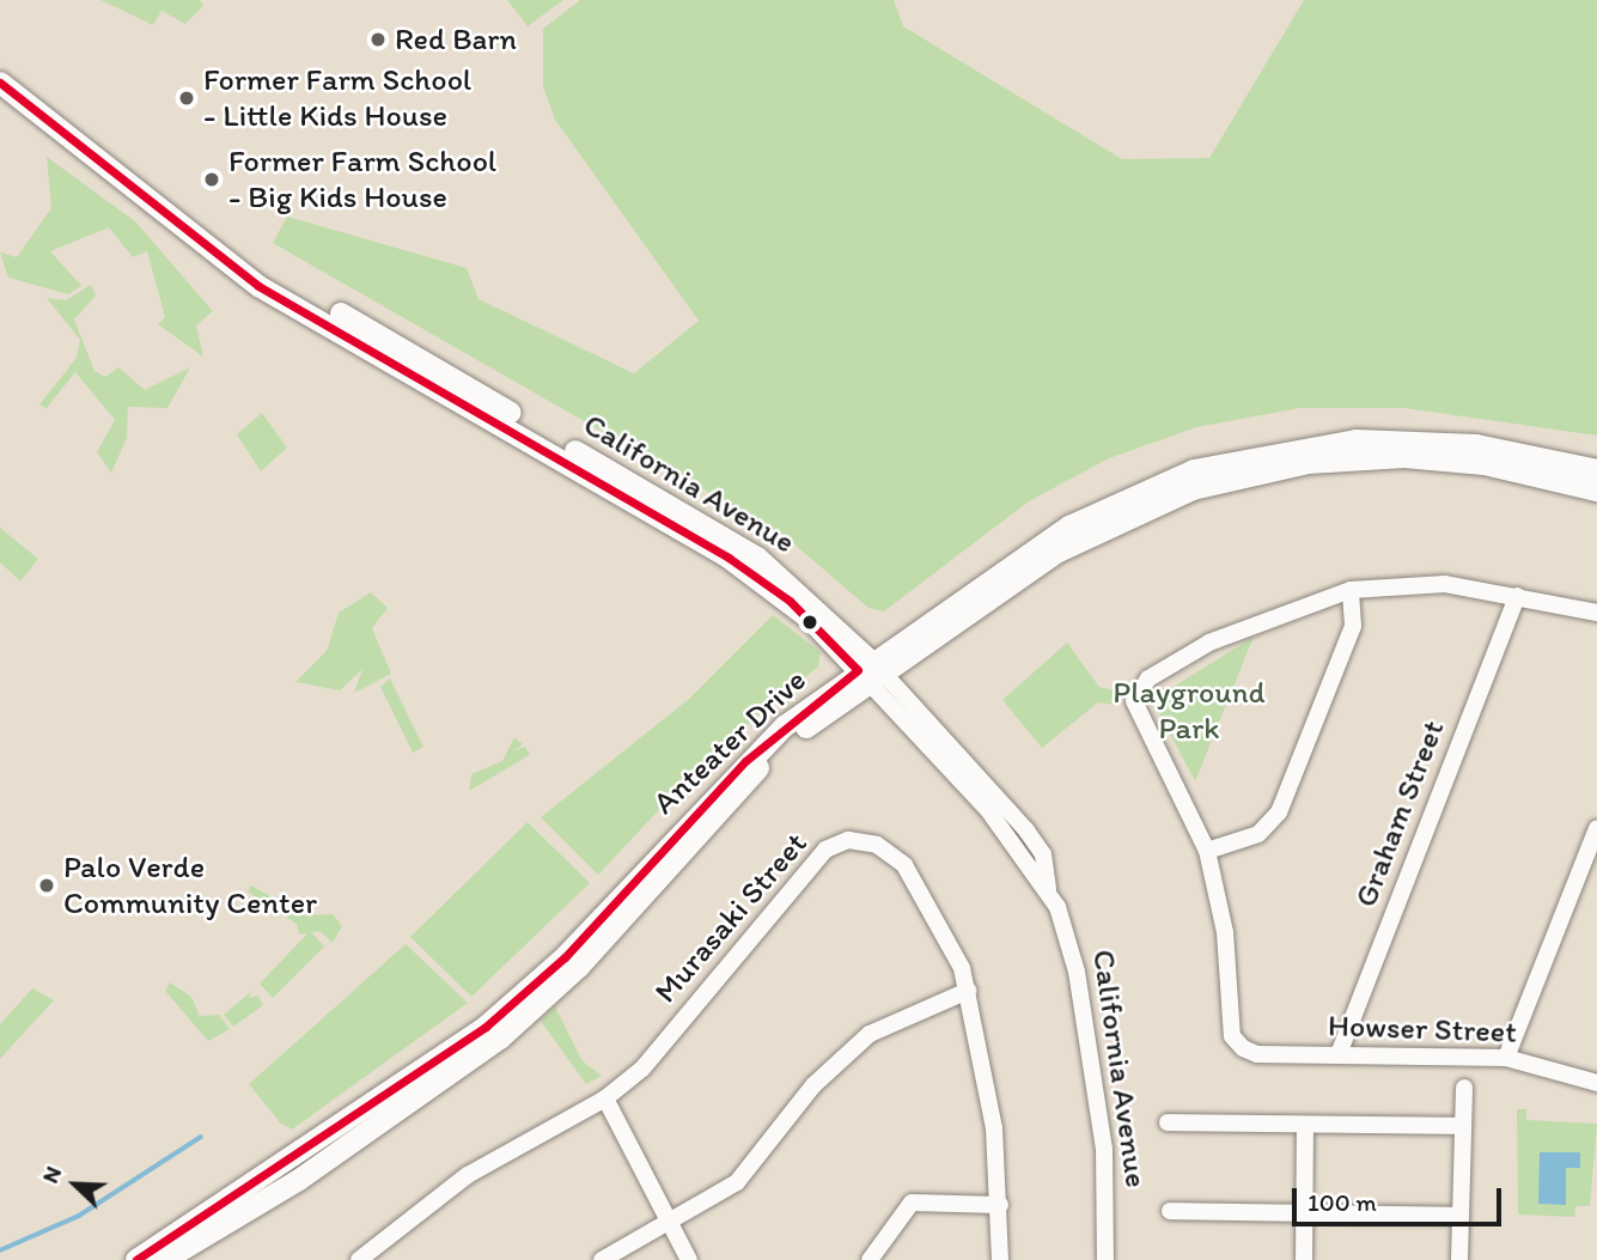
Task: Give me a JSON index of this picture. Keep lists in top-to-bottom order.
{
  "streets": {
    "main road": ["California Avenue", "Anteater Drive"],
    "street": ["Graham Street", "Murasaki Street", "Howser Street"]
  },
  "crossings": [
    ["California Avenue", "Anteater Drive"],
    ["Graham Street", "Howser Street"]
  ],
  "parks": ["Playground Park"],
  "places": [
    "Red Barn",
    "Former Farm School - Little Kids House",
    "Former Farm School - Big Kids House",
    "Palo Verde Community Center"
  ],
  "scale_bar": "100 m",
  "north": "top left"
}
